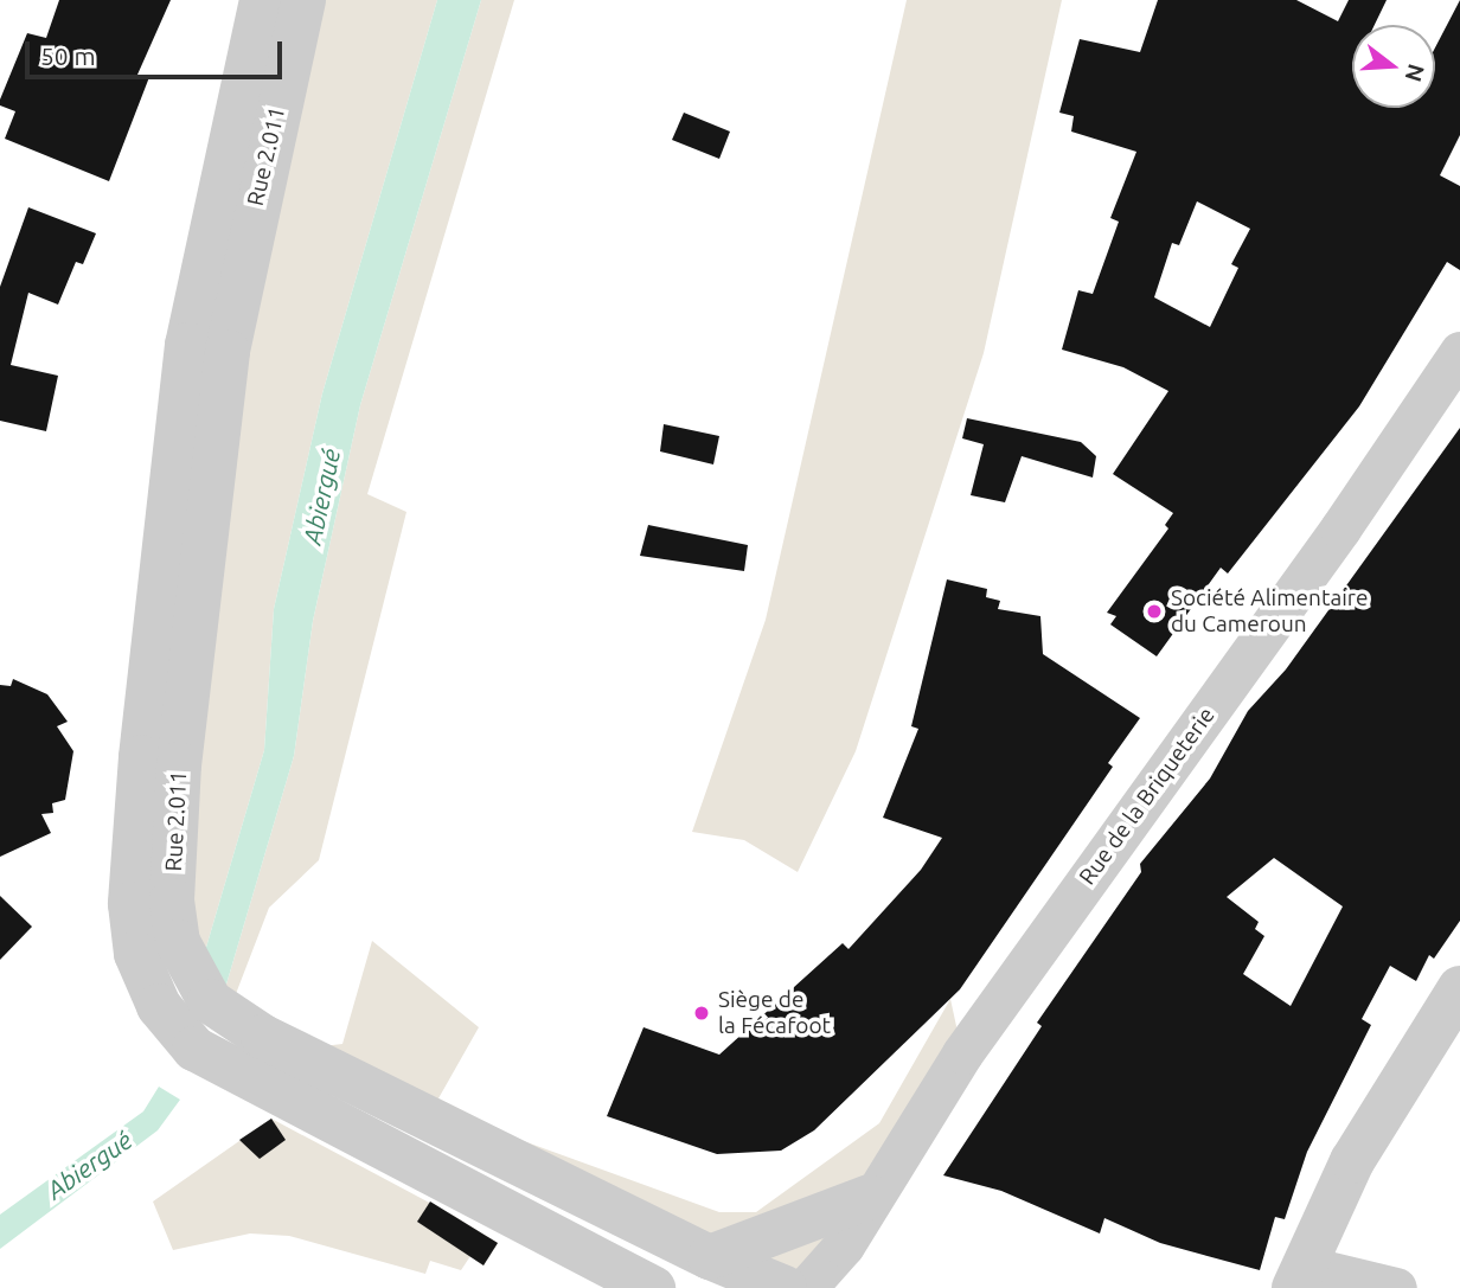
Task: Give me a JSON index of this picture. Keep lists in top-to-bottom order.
{
  "streets": {
    "street": ["Rue 2.011", "Rue de la Briqueterie"]
  },
  "water": ["Abiergué"],
  "places": ["Société Alimentaire du Cameroun", "Siège de la Fécafoot"],
  "scale_bar": "50 m",
  "north": "right"
}
